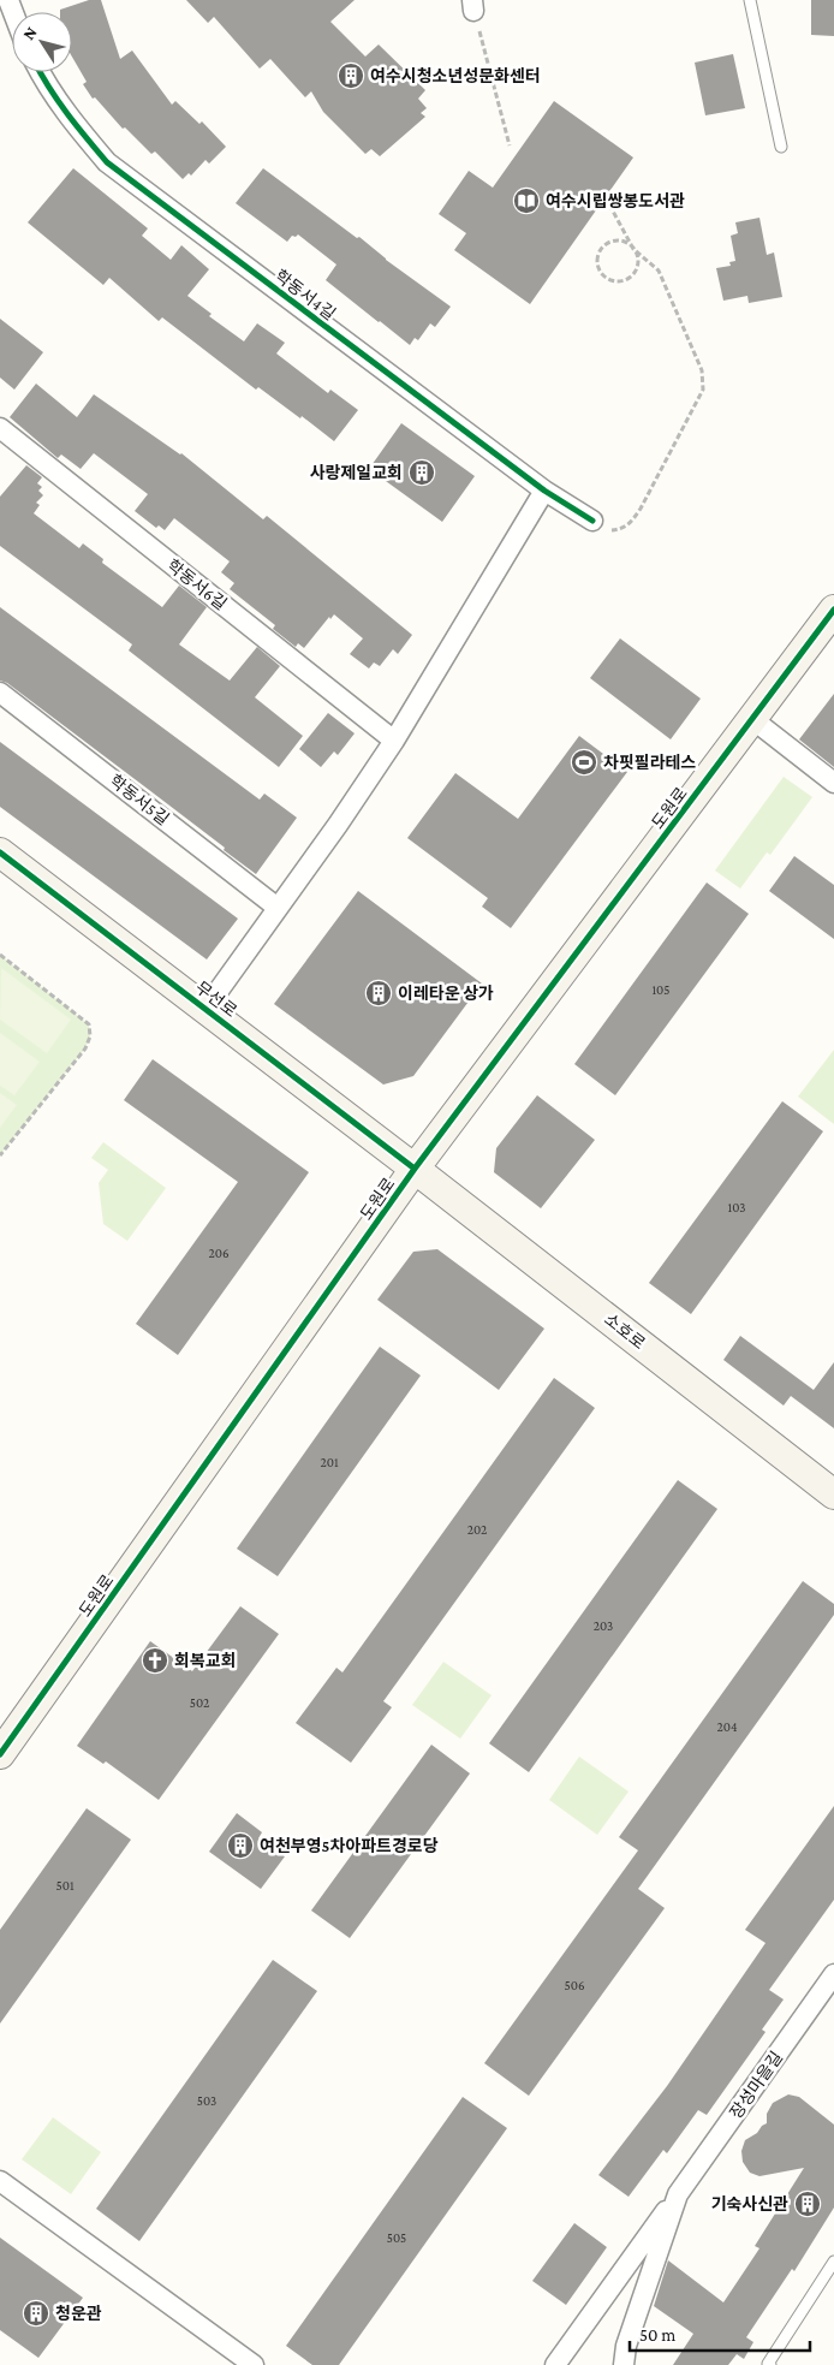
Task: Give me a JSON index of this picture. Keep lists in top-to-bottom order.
{
  "streets": {
    "street": [
      "학동서4길",
      "학동서6길",
      "학동서5길",
      "도원로",
      "무선로",
      "소호로",
      "장성마을길"
    ]
  },
  "crossings": [
    ["도원로", "무선로"],
    ["도원로", "소호로"],
    ["무선로", "소호로"]
  ],
  "places": {
    "building": [
      "여수시청소년성문화센터",
      "사랑제일교회",
      "이레타운 상가",
      "여천부영5차아파트경로당",
      "기숙사신관",
      "청운관"
    ],
    "library": ["여수시립쌍봉도서관"],
    "sports": ["차핏필라테스"],
    "church": ["회복교회"]
  },
  "house_numbers": [
    "105",
    "103",
    "206",
    "201",
    "202",
    "203",
    "502",
    "204",
    "501",
    "506",
    "503",
    "505"
  ],
  "scale_bar": "50 m",
  "north": "top left"
}
